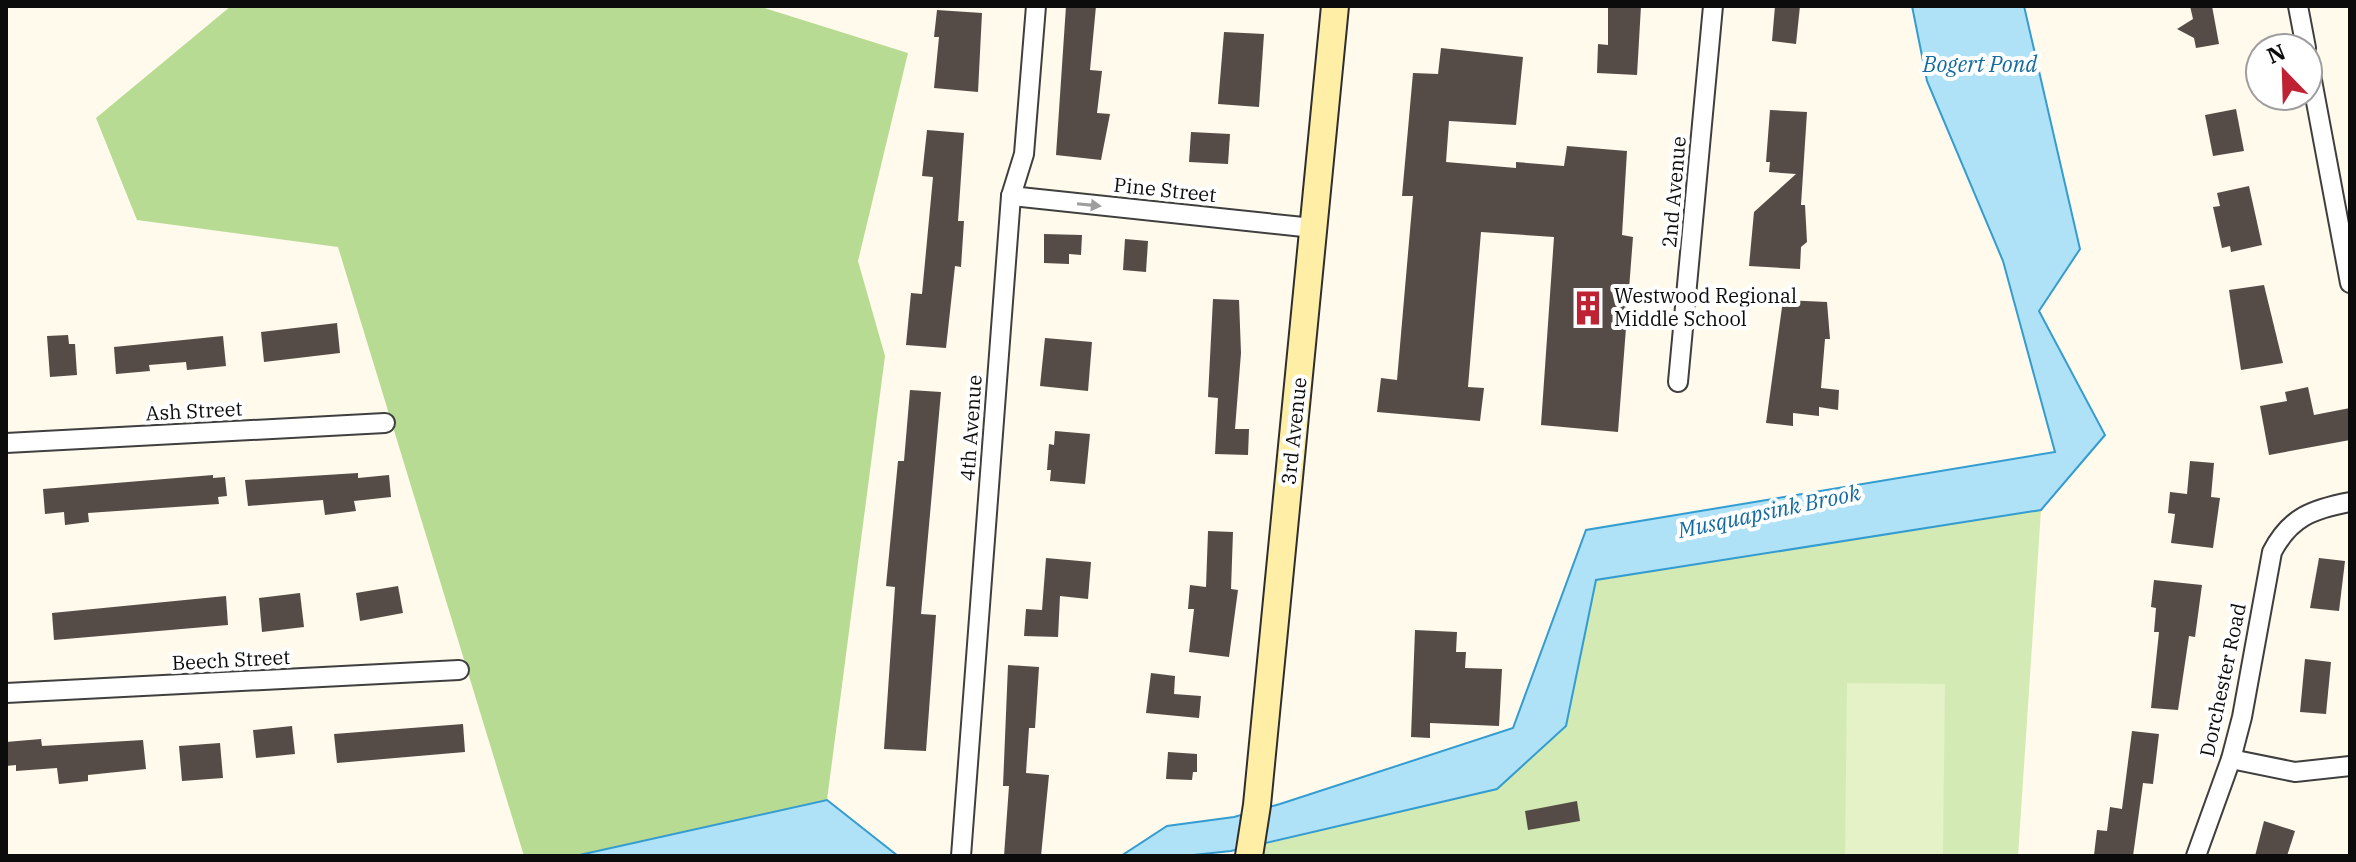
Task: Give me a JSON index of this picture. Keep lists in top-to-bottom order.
{
  "streets": {
    "main road": ["3rd Avenue"],
    "street": [
      "Pine Street",
      "2nd Avenue",
      "Ash Street",
      "4th Avenue",
      "Beech Street",
      "Dorchester Road"
    ]
  },
  "crossings": [
    ["Pine Street", "4th Avenue"],
    ["Pine Street", "3rd Avenue"]
  ],
  "one_way": ["Pine Street"],
  "water": ["Bogert Pond", "Musquapsink Brook"],
  "places": {
    "building": ["Westwood Regional Middle School"]
  },
  "north": "top left"
}
